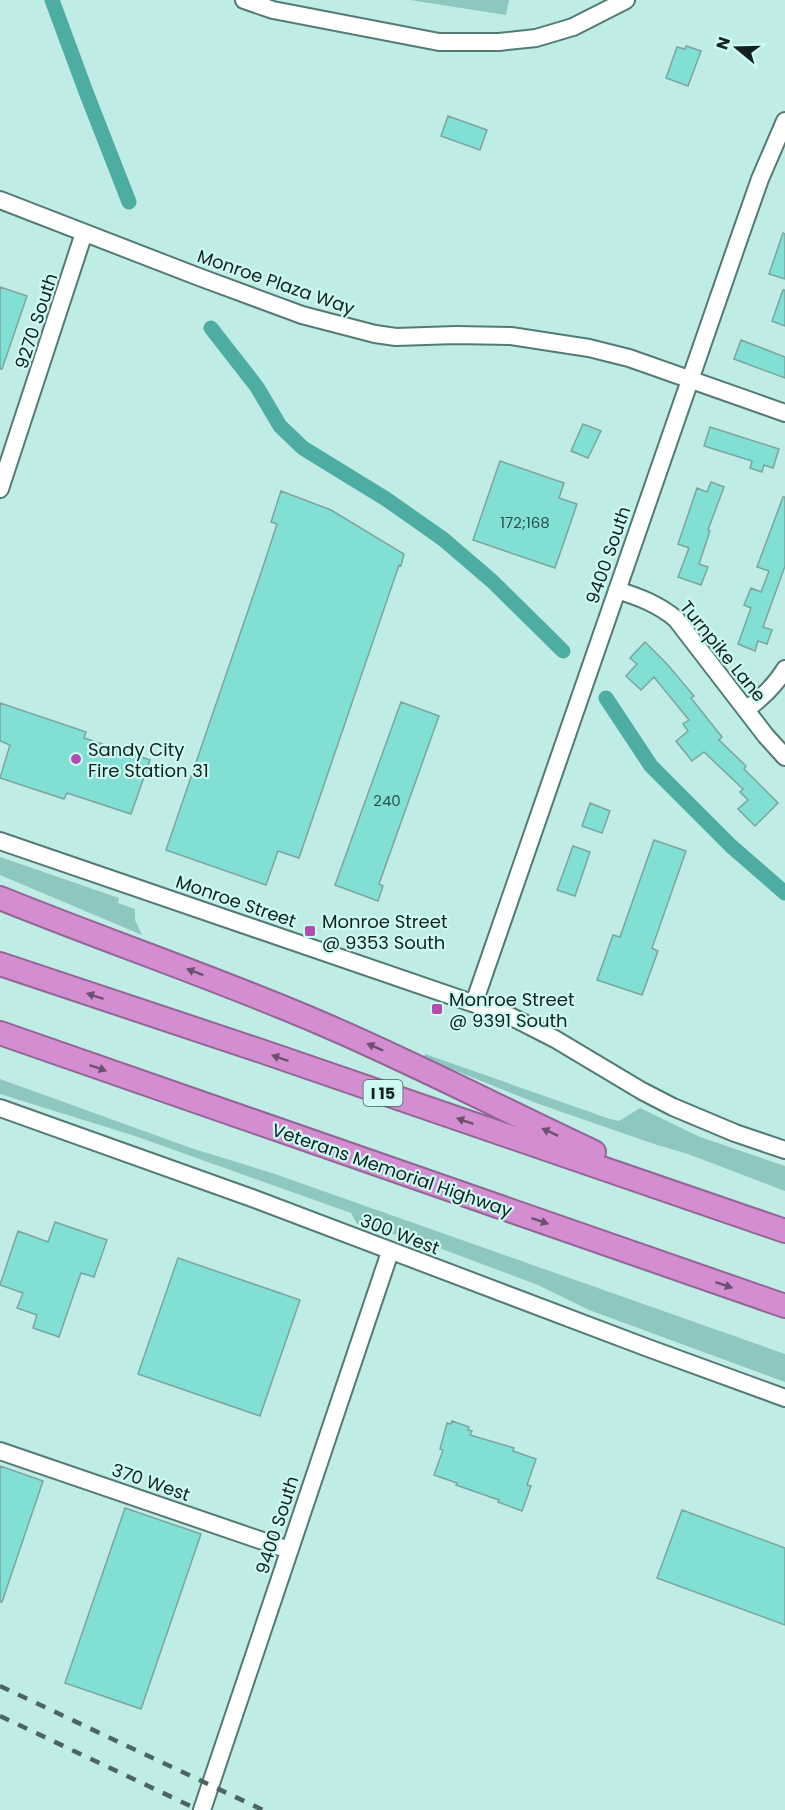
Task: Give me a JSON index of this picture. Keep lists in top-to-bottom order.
{
  "streets": {
    "highway": ["I 15", "Veterans Memorial Highway"],
    "street": [
      "Monroe Plaza Way",
      "9270 South",
      "9400 South",
      "Turnpike Lane",
      "Monroe Street",
      "300 West",
      "370 West"
    ]
  },
  "crossings": [
    ["Monroe Plaza Way", "9270 South"],
    ["Monroe Plaza Way", "9400 South"],
    ["9400 South", "Turnpike Lane"],
    ["9400 South", "Monroe Street"],
    ["9400 South", "300 West"],
    ["9400 South", "370 West"]
  ],
  "places": {
    "other": ["Sandy City Fire Station 31"],
    "transit": ["Monroe Street @ 9353 South", "Monroe Street @ 9391 South"]
  },
  "house_numbers": ["172;168", "240"],
  "north": "left"
}
